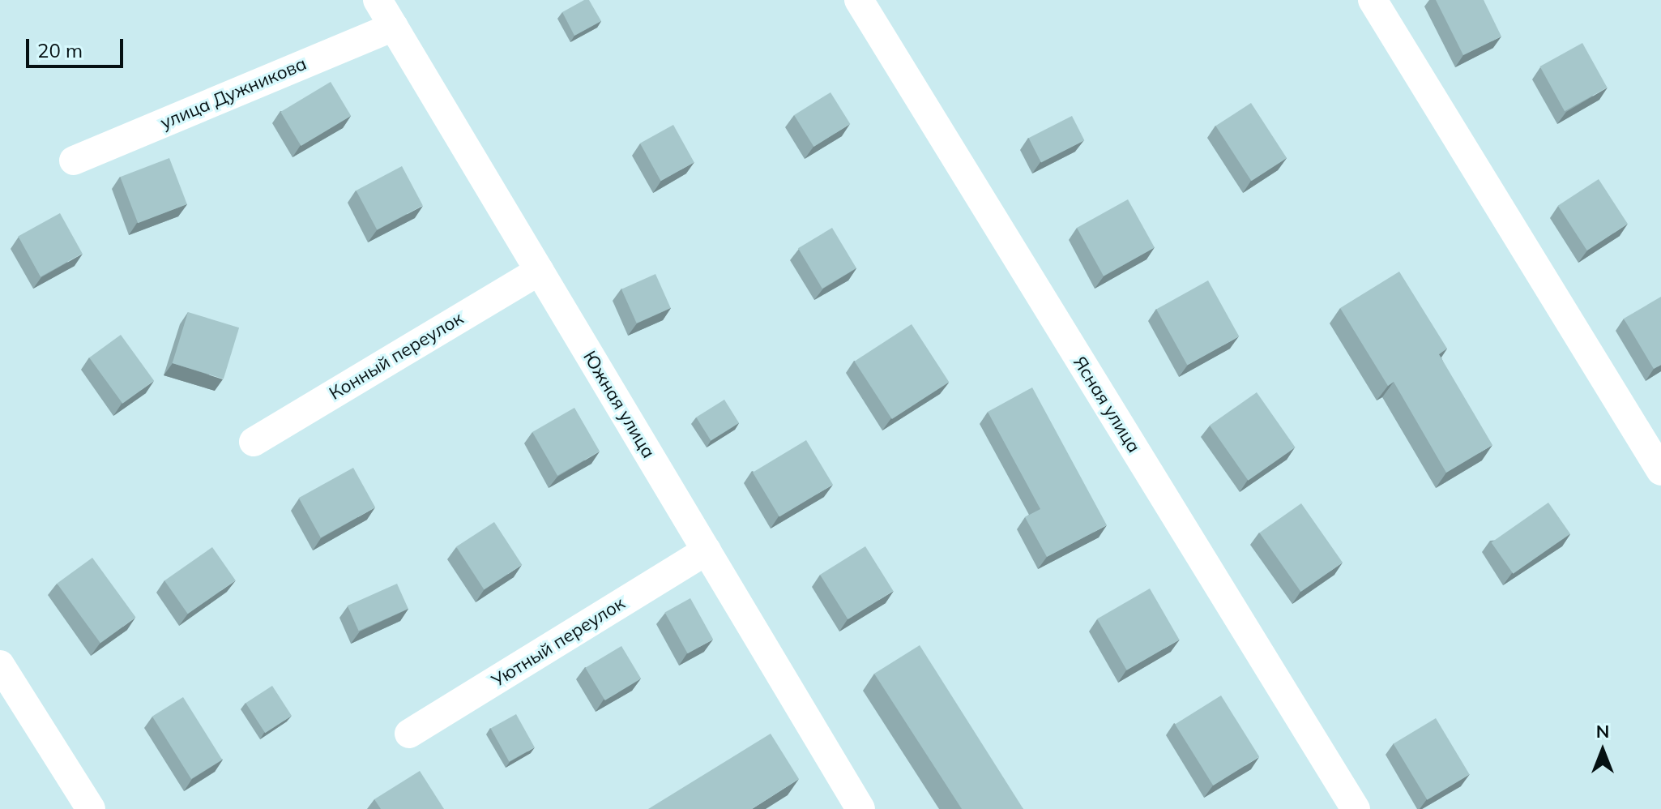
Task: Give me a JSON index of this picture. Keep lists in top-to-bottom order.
{
  "streets": {
    "street": [
      "улица Дужникова",
      "Конный переулок",
      "Южная улица",
      "Ясная улица",
      "Уютный переулок"
    ]
  },
  "crossings": [
    ["улица Дужникова", "Южная улица"],
    ["Конный переулок", "Южная улица"],
    ["Южная улица", "Уютный переулок"]
  ],
  "scale_bar": "20 m",
  "north": "top"
}
